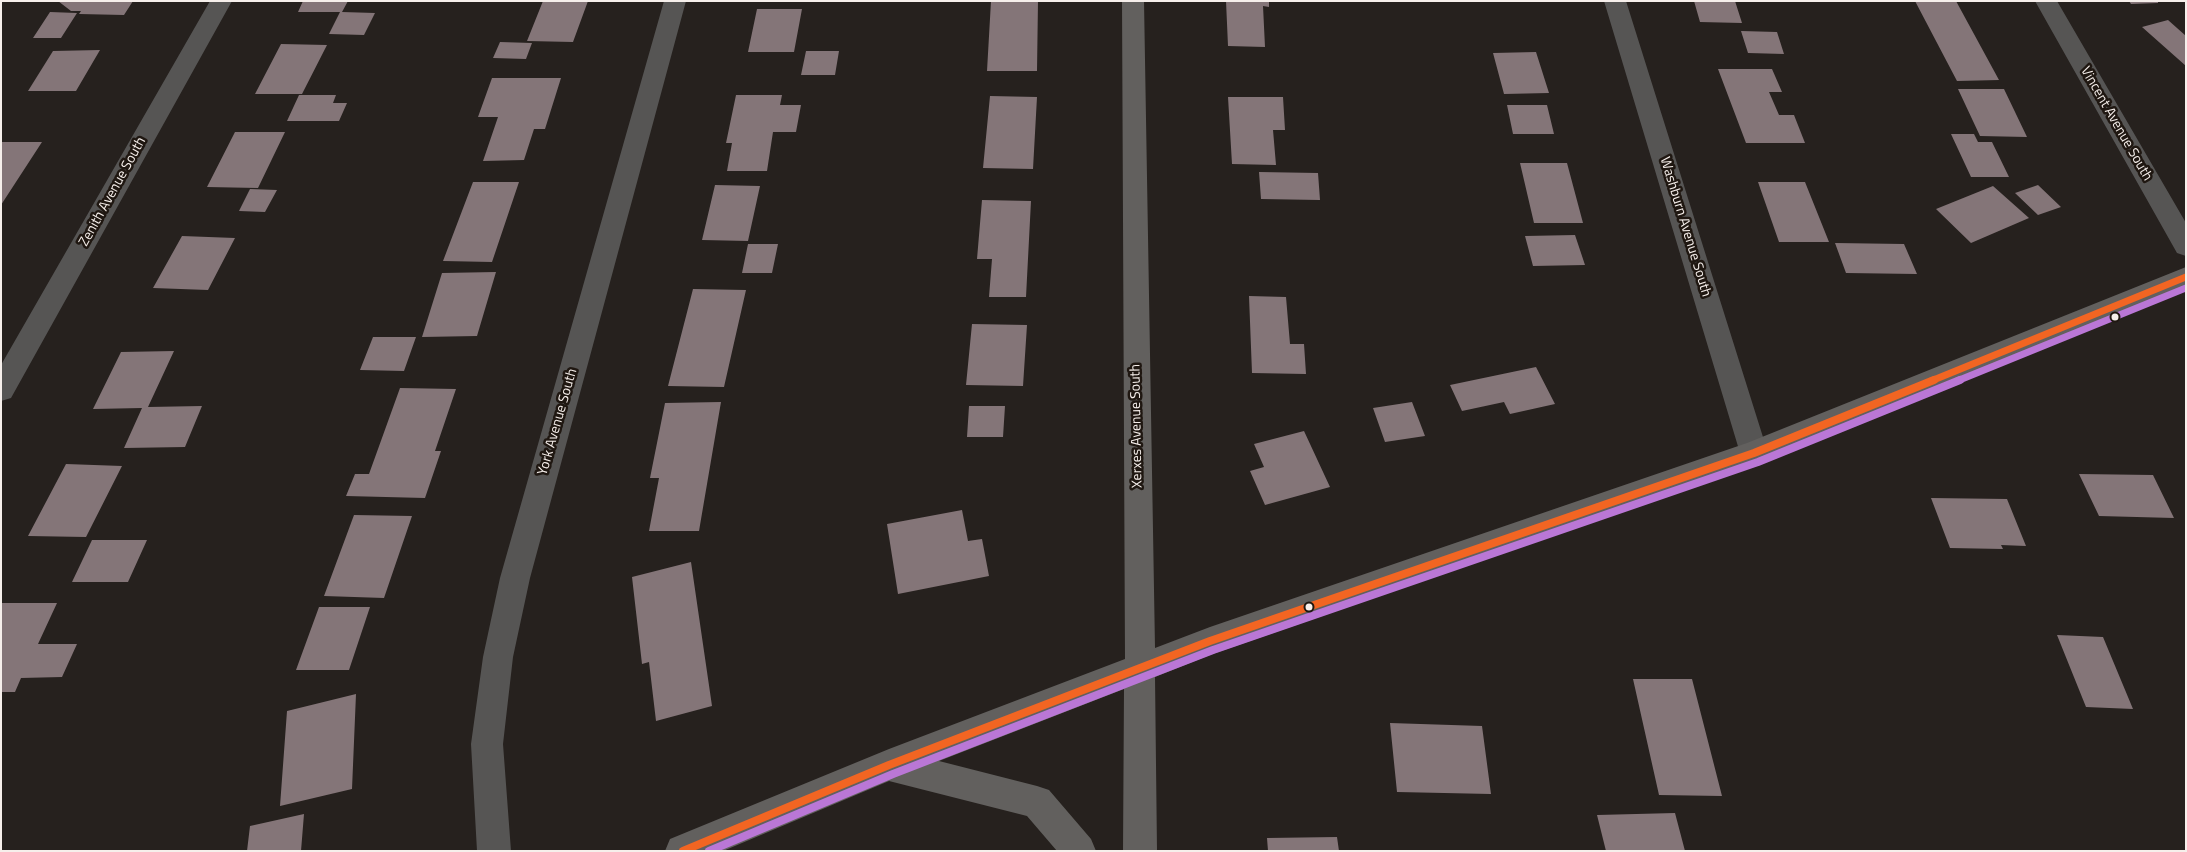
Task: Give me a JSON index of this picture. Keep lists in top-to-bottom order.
{
  "streets": {
    "main road": ["Xerxes Avenue South"],
    "street": [
      "Vincent Avenue South",
      "Zenith Avenue South",
      "Washburn Avenue South",
      "York Avenue South"
    ]
  }
}
